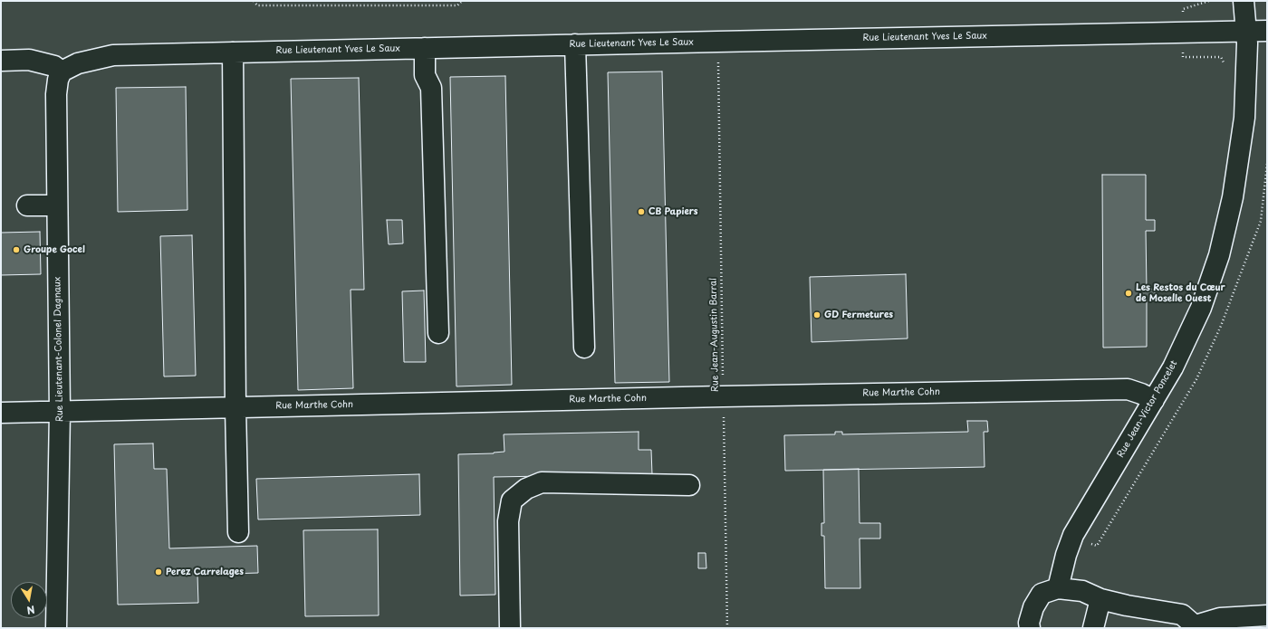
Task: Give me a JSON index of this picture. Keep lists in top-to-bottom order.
{
  "streets": {
    "street": [
      "Rue Lieutenant Yves Le Saux",
      "Rue Lieutenant-Colonel Dagnaux",
      "Rue Marthe Cohn",
      "Rue Jean-Victor Poncelet"
    ],
    "path": ["Rue Jean-Augustin Barral"]
  },
  "crossings": [
    ["Rue Lieutenant Yves Le Saux", "Rue Jean-Augustin Barral"],
    ["Rue Lieutenant Yves Le Saux", "Rue Lieutenant-Colonel Dagnaux"],
    ["Rue Lieutenant Yves Le Saux", "Rue Jean-Victor Poncelet"],
    ["Rue Jean-Augustin Barral", "Rue Marthe Cohn"],
    ["Rue Lieutenant-Colonel Dagnaux", "Rue Marthe Cohn"],
    ["Rue Marthe Cohn", "Rue Jean-Victor Poncelet"]
  ],
  "places": [
    "CB Papiers",
    "Groupe Gocel",
    "Les Restos du Cœur de Moselle Ouest",
    "GD Fermetures",
    "Perez Carrelages"
  ],
  "north": "bottom"
}
